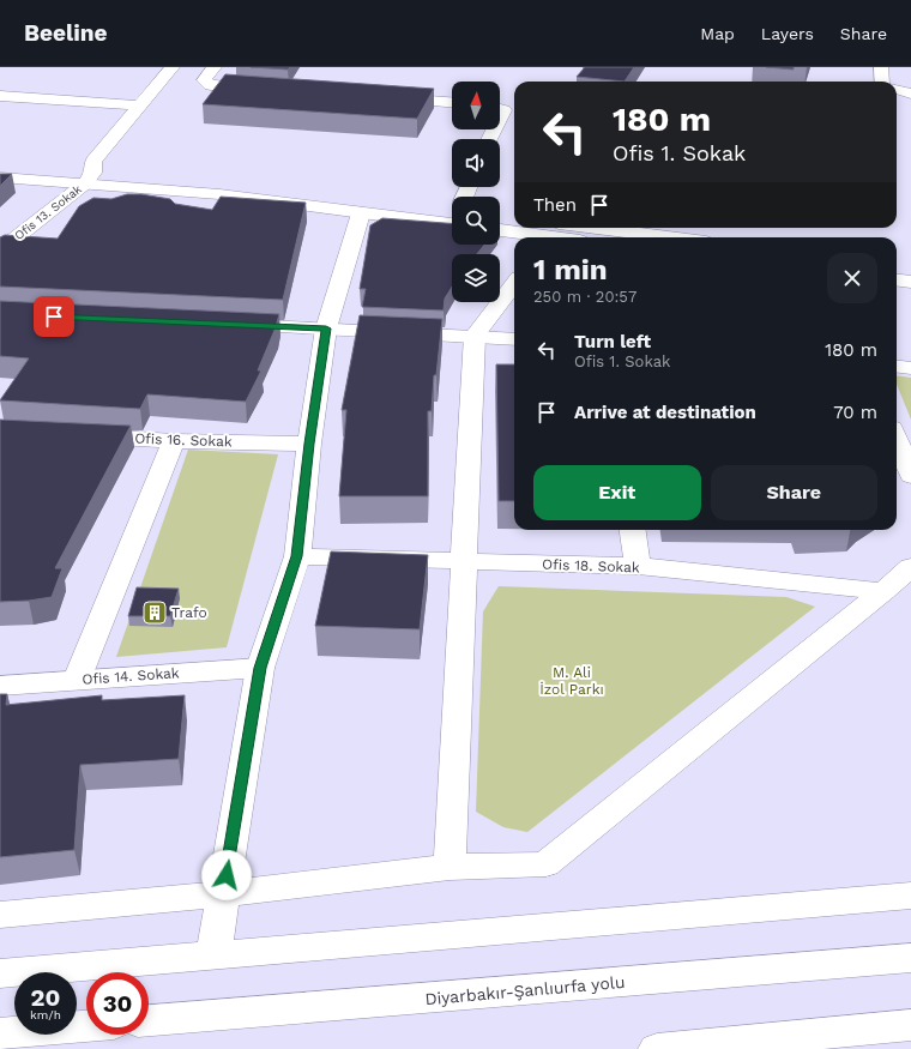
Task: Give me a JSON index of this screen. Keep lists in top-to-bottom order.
{
  "streets": {
    "main road": [
      "Ofis 13. Sokak",
      "Ofis 16. Sokak",
      "Ofis 18. Sokak",
      "Ofis 14. Sokak",
      "Diyarbakır-Şanlıurfa yolu"
    ]
  },
  "parks": ["M. Ali İzol Parkı"],
  "places": {
    "building": ["Trafo"]
  },
  "north": "top",
  "page": {
    "header": "Beeline",
    "nav": ["Map", "Layers", "Share"],
    "turn": ["180 m", "Ofis 1. Sokak"],
    "then": "Then",
    "heading": ["1 min", "250 m · 20:57"],
    "list": [
      {
        "name": "Turn left",
        "note": "Ofis 1. Sokak",
        "value": "180 m"
      },
      {
        "name": "Arrive at destination",
        "value": "70 m"
      }
    ],
    "buttons": ["Exit", "Share"],
    "speed": "20 km/h",
    "limit": "30"
  }
}
